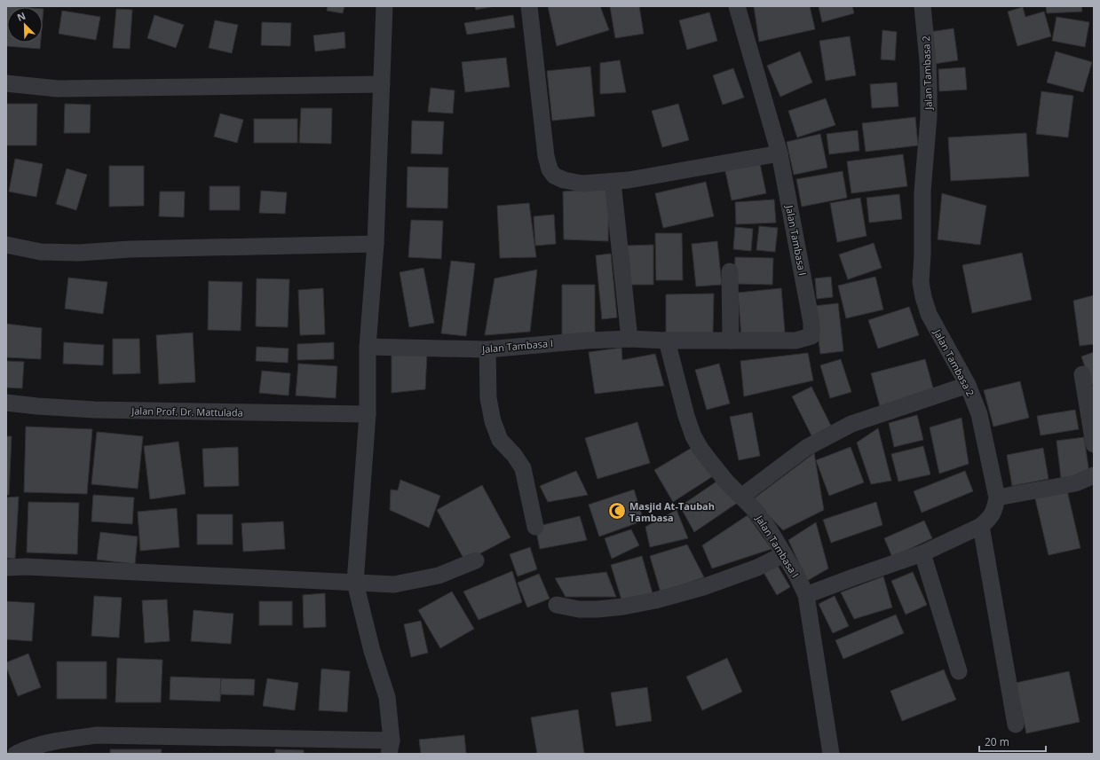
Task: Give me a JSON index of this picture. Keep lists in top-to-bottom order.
{
  "streets": {
    "street": ["Jalan Tambasa 2", "Jalan Tambasa I", "Jalan Prof. Dr. Mattulada"]
  },
  "crossings": [
    ["Jalan Tambasa 2", "Jalan Tambasa I"]
  ],
  "places": {
    "mosque": ["Masjid At-Taubah Tambasa"]
  },
  "scale_bar": "20 m",
  "north": "top left"
}
